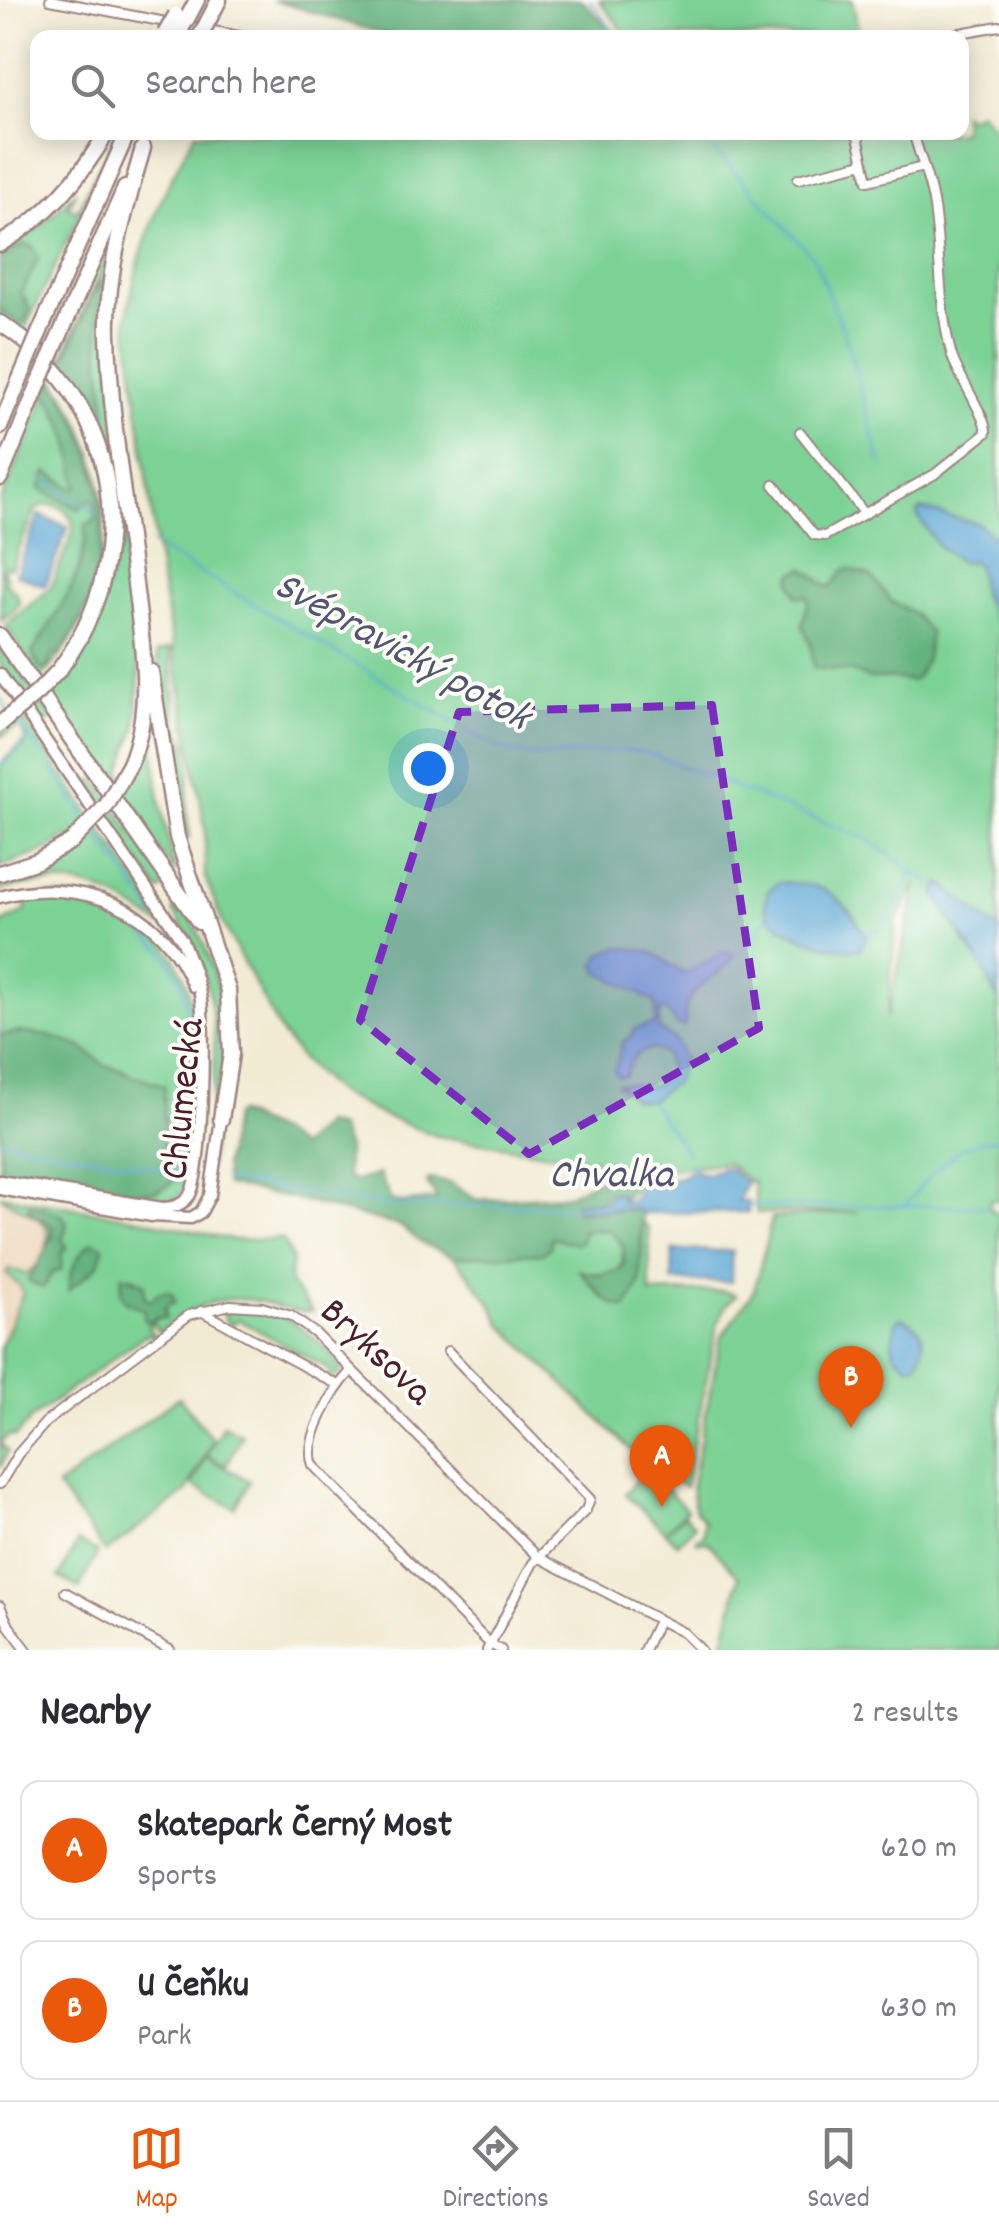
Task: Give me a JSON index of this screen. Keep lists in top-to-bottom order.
{
  "streets": {
    "highway": ["Chlumecká"],
    "street": ["Bryksova"]
  },
  "water": ["Svépravický potok", "Chvalka"],
  "page": {
    "search": "Search here",
    "pins": ["B", "A"],
    "heading": ["Nearby", "2 results"],
    "list": [
      {
        "mark": "A",
        "name": "Skatepark Černý Most",
        "note": "Sports",
        "value": "620 m"
      },
      {
        "mark": "B",
        "name": "U Čeňku",
        "note": "Park",
        "value": "630 m"
      }
    ],
    "nav": ["Map", "Directions", "Saved"]
  }
}
